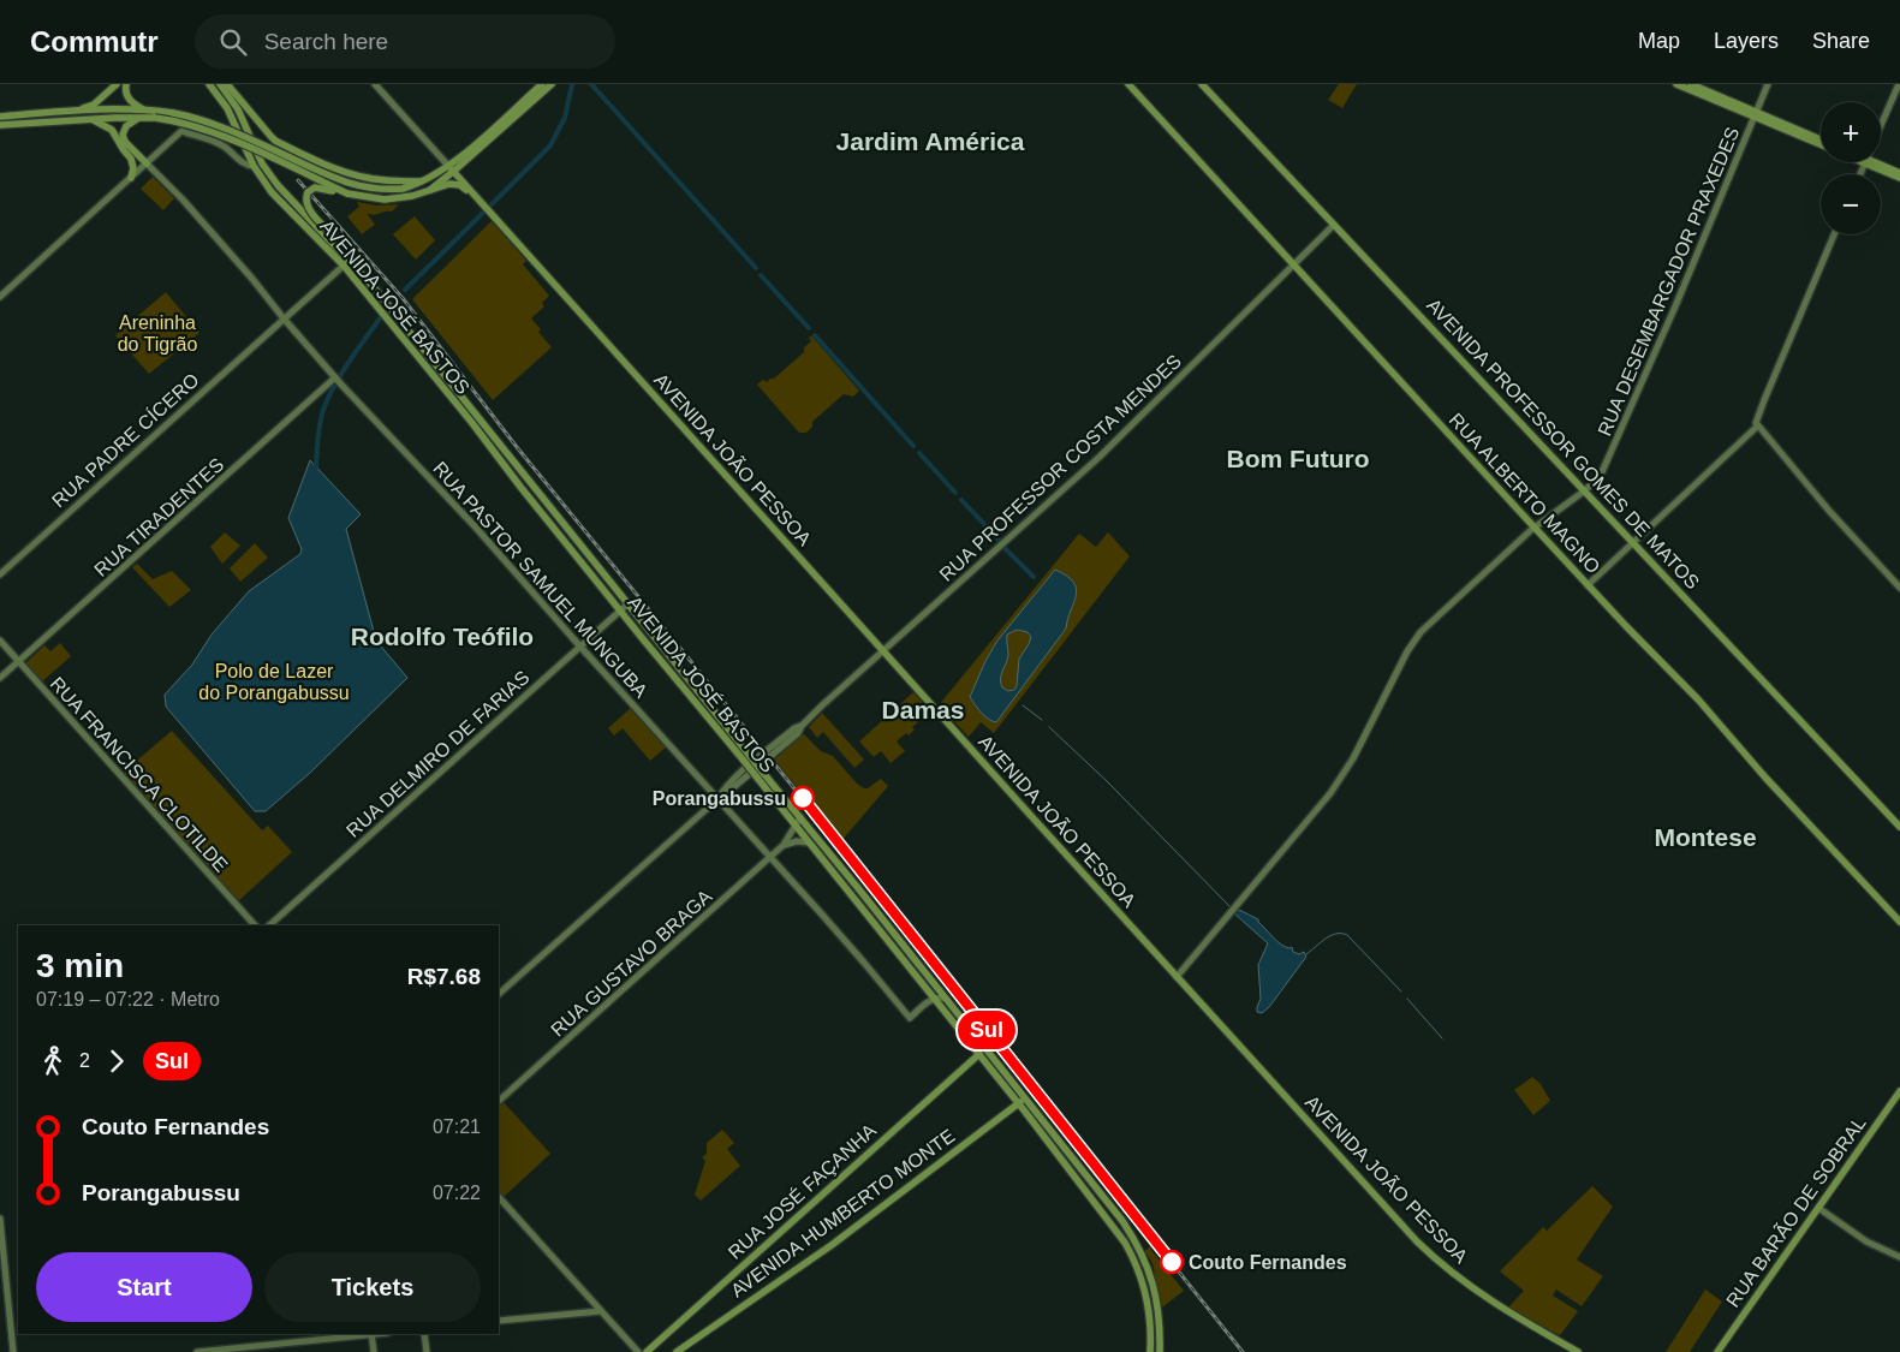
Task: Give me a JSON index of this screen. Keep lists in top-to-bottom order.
{
  "streets": {
    "main road": [
      "AVENIDA JOSÉ BASTOS",
      "AVENIDA PROFESSOR GOMES DE MATOS",
      "AVENIDA JOÃO PESSOA",
      "RUA ALBERTO MAGNO",
      "RUA JOSÉ FAÇANHA",
      "RUA BARÃO DE SOBRAL",
      "AVENIDA HUMBERTO MONTE"
    ],
    "street": [
      "RUA DESEMBARGADOR PRAXEDES",
      "RUA PADRE CÍCERO",
      "RUA PROFESSOR COSTA MENDES",
      "RUA TIRADENTES",
      "RUA PASTOR SAMUEL MUNGUBA",
      "RUA DELMIRO DE FARIAS",
      "RUA FRANCISCA CLOTILDE",
      "RUA GUSTAVO BRAGA"
    ]
  },
  "crossings": [
    ["RUA DESEMBARGADOR PRAXEDES", "AVENIDA PROFESSOR GOMES DE MATOS"],
    ["RUA DESEMBARGADOR PRAXEDES", "AVENIDA JOÃO PESSOA"],
    ["RUA DESEMBARGADOR PRAXEDES", "RUA ALBERTO MAGNO"],
    ["AVENIDA JOSÉ BASTOS", "RUA PADRE CÍCERO"],
    ["AVENIDA JOSÉ BASTOS", "RUA PASTOR SAMUEL MUNGUBA"],
    ["AVENIDA JOSÉ BASTOS", "RUA DELMIRO DE FARIAS"],
    ["AVENIDA JOSÉ BASTOS", "RUA GUSTAVO BRAGA"],
    ["AVENIDA JOSÉ BASTOS", "RUA JOSÉ FAÇANHA"],
    ["AVENIDA JOSÉ BASTOS", "AVENIDA HUMBERTO MONTE"],
    ["RUA PADRE CÍCERO", "RUA PASTOR SAMUEL MUNGUBA"],
    ["AVENIDA PROFESSOR GOMES DE MATOS", "RUA PROFESSOR COSTA MENDES"],
    ["AVENIDA JOÃO PESSOA", "RUA PROFESSOR COSTA MENDES"],
    ["RUA PROFESSOR COSTA MENDES", "RUA ALBERTO MAGNO"],
    ["RUA PROFESSOR COSTA MENDES", "RUA PASTOR SAMUEL MUNGUBA"],
    ["RUA TIRADENTES", "RUA PASTOR SAMUEL MUNGUBA"],
    ["RUA TIRADENTES", "RUA FRANCISCA CLOTILDE"],
    ["RUA PASTOR SAMUEL MUNGUBA", "RUA DELMIRO DE FARIAS"],
    ["RUA PASTOR SAMUEL MUNGUBA", "RUA GUSTAVO BRAGA"]
  ],
  "districts": [
    "Jardim América",
    "Bom Futuro",
    "Rodolfo Teófilo",
    "Damas",
    "Montese"
  ],
  "parks": ["Areninha do Tigrão", "Polo de Lazer do Porangabussu"],
  "places": ["Porangabussu", "Couto Fernandes"],
  "lines": ["metro line Sul"],
  "page": {
    "header": "Commutr",
    "search": "Search here",
    "nav": ["Map", "Layers", "Share"],
    "on_map": "Sul",
    "map_buttons": ["+", "−"],
    "heading": ["3 min", "07:19 – 07:22 · Metro", "R$7.68"],
    "legs": ["2", "Sul"],
    "list": [
      {
        "name": "Couto Fernandes",
        "value": "07:21"
      },
      {
        "name": "Porangabussu",
        "value": "07:22"
      }
    ],
    "buttons": ["Start", "Tickets"]
  }
}
